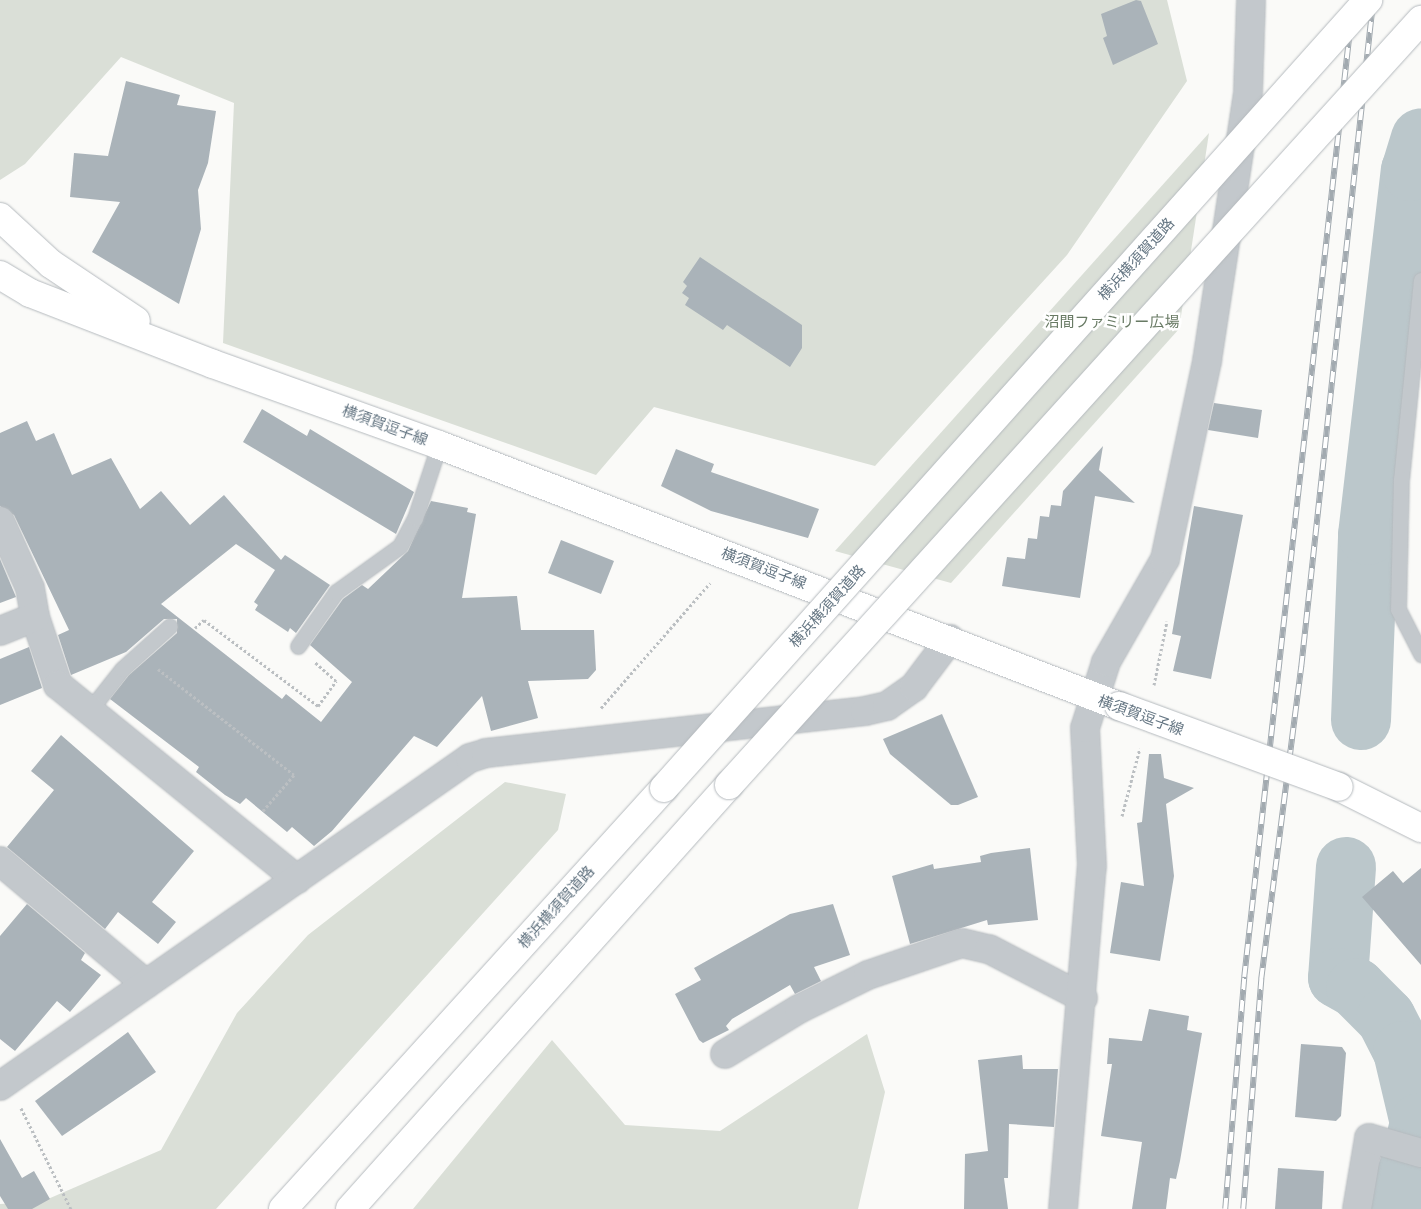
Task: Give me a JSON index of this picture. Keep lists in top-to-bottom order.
{
  "streets": {
    "main road": ["横浜横須賀道路", "横須賀逗子線"]
  },
  "parks": ["沼間ファミリー広場"]
}
